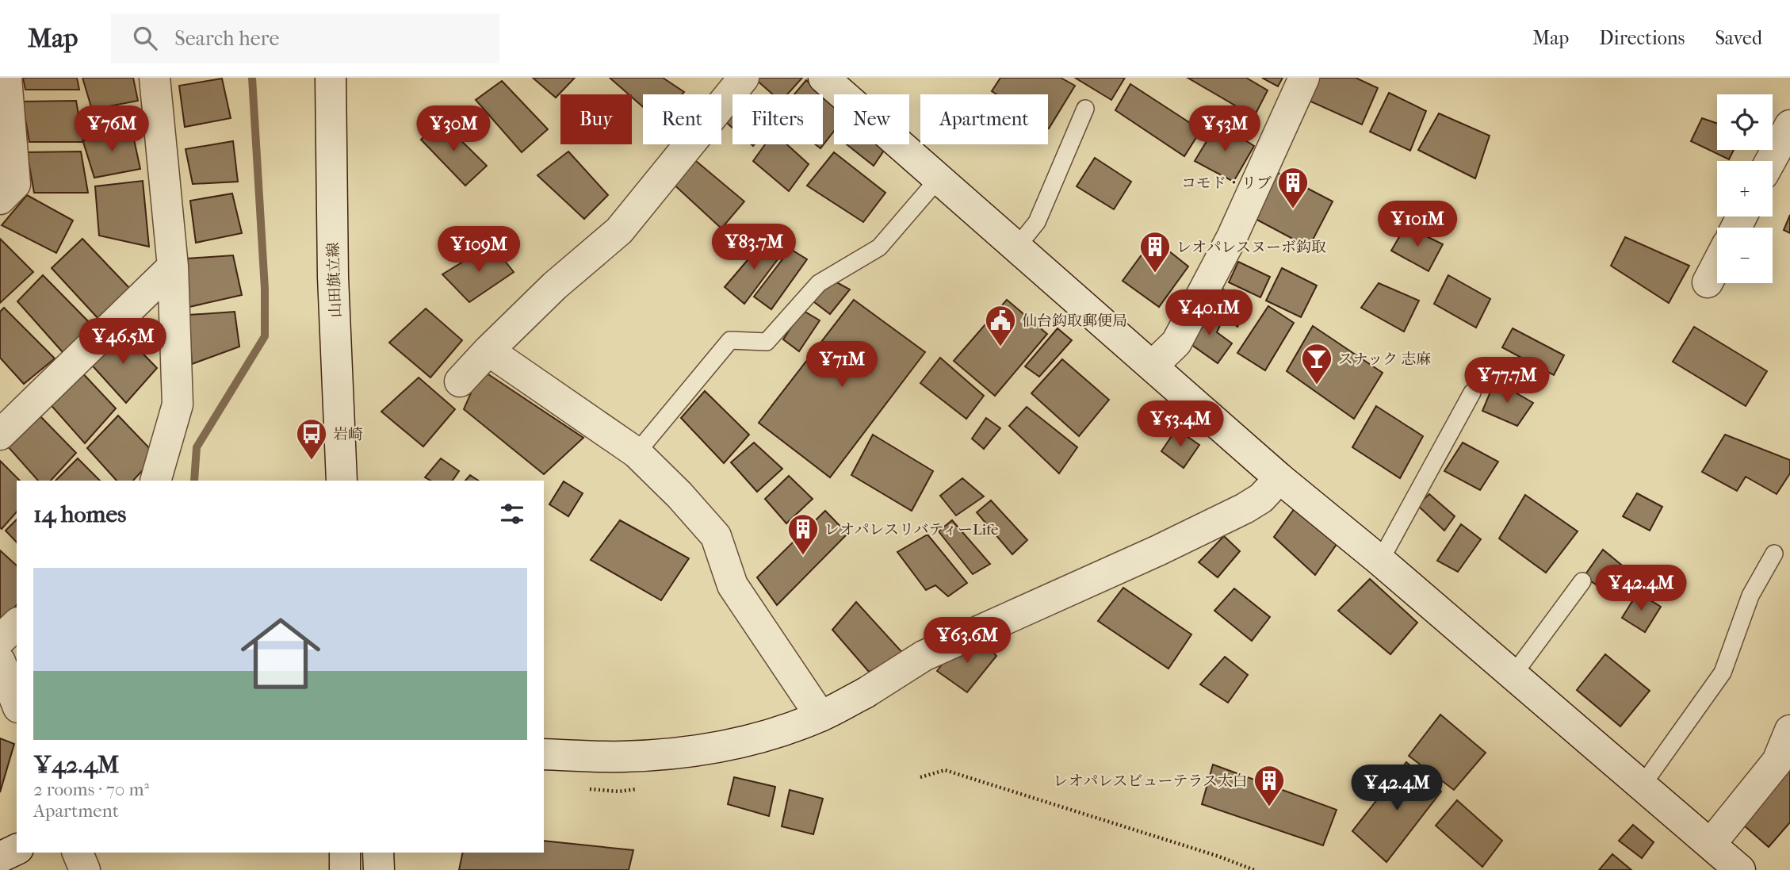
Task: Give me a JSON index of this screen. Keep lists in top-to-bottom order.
{
  "streets": {
    "street": ["山田旗立線"]
  },
  "places": {
    "building": [
      "コモド・リブ",
      "レオパレスヌーボ鈎取",
      "レオパレスリバティーLife",
      "レオパレスビューテラス太白"
    ],
    "public building": ["仙台鈎取郵便局"],
    "bar": ["スナック 志麻"],
    "bus stop": ["岩崎"]
  },
  "page": {
    "header": "Map",
    "search": "Search here",
    "nav": ["Map", "Directions", "Saved"],
    "map_buttons": ["+", "−"],
    "chip": [
      "Buy",
      "Rent",
      "Filters",
      "New",
      "Apartment"
    ],
    "price": [
      "¥76M",
      "¥30M",
      "¥53M",
      "¥101M",
      "¥83.7M",
      "¥109M",
      "¥40.1M",
      "¥46.5M",
      "¥71M",
      "¥77.7M",
      "¥53.4M",
      "¥42.4M",
      "¥63.6M",
      "¥42.4M"
    ],
    "heading": "14 homes",
    "list": [
      {
        "name": "¥42.4M",
        "note": "2 rooms · 70 m² · Apartment"
      }
    ]
  }
}
